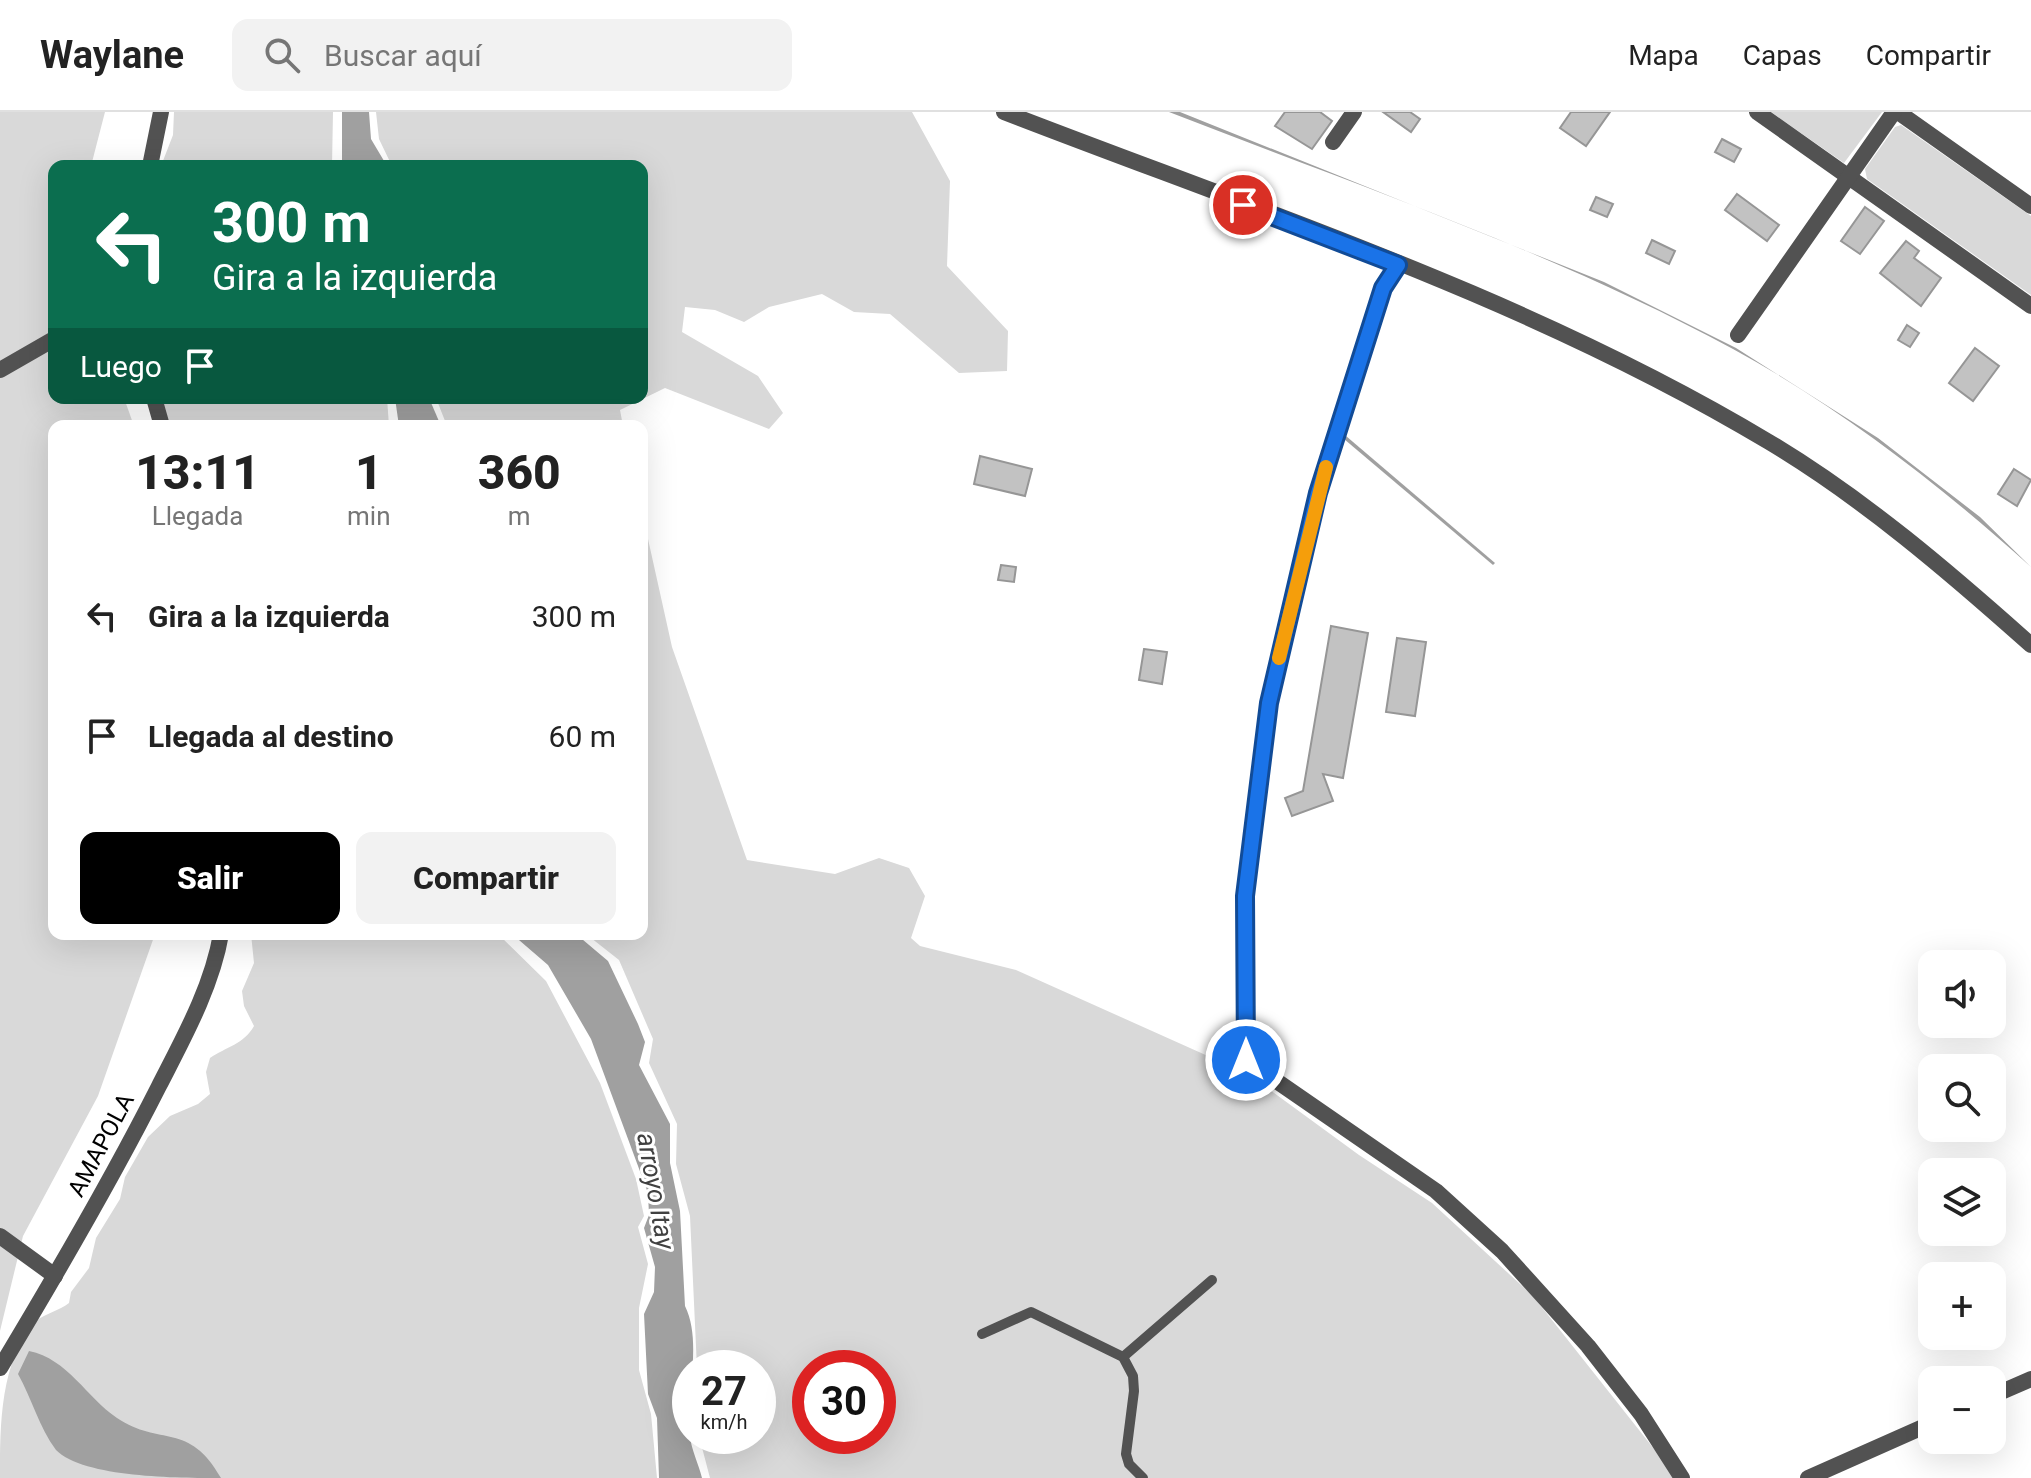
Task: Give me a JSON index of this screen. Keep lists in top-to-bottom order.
{
  "streets": {
    "street": ["AMAPOLA"]
  },
  "water": ["arroyo Itay"],
  "page": {
    "header": "Waylane",
    "search": "Buscar aquí",
    "nav": ["Mapa", "Capas", "Compartir"],
    "turn": ["300 m", "Gira a la izquierda"],
    "then": "Luego",
    "eta": [
      "13:11",
      "Llegada",
      "1",
      "min",
      "360",
      "m"
    ],
    "list": [
      {
        "name": "Gira a la izquierda",
        "value": "300 m"
      },
      {
        "name": "Llegada al destino",
        "value": "60 m"
      }
    ],
    "buttons": ["Salir", "Compartir"],
    "map_buttons": ["+", "−"],
    "speed": "27 km/h",
    "limit": "30"
  }
}
